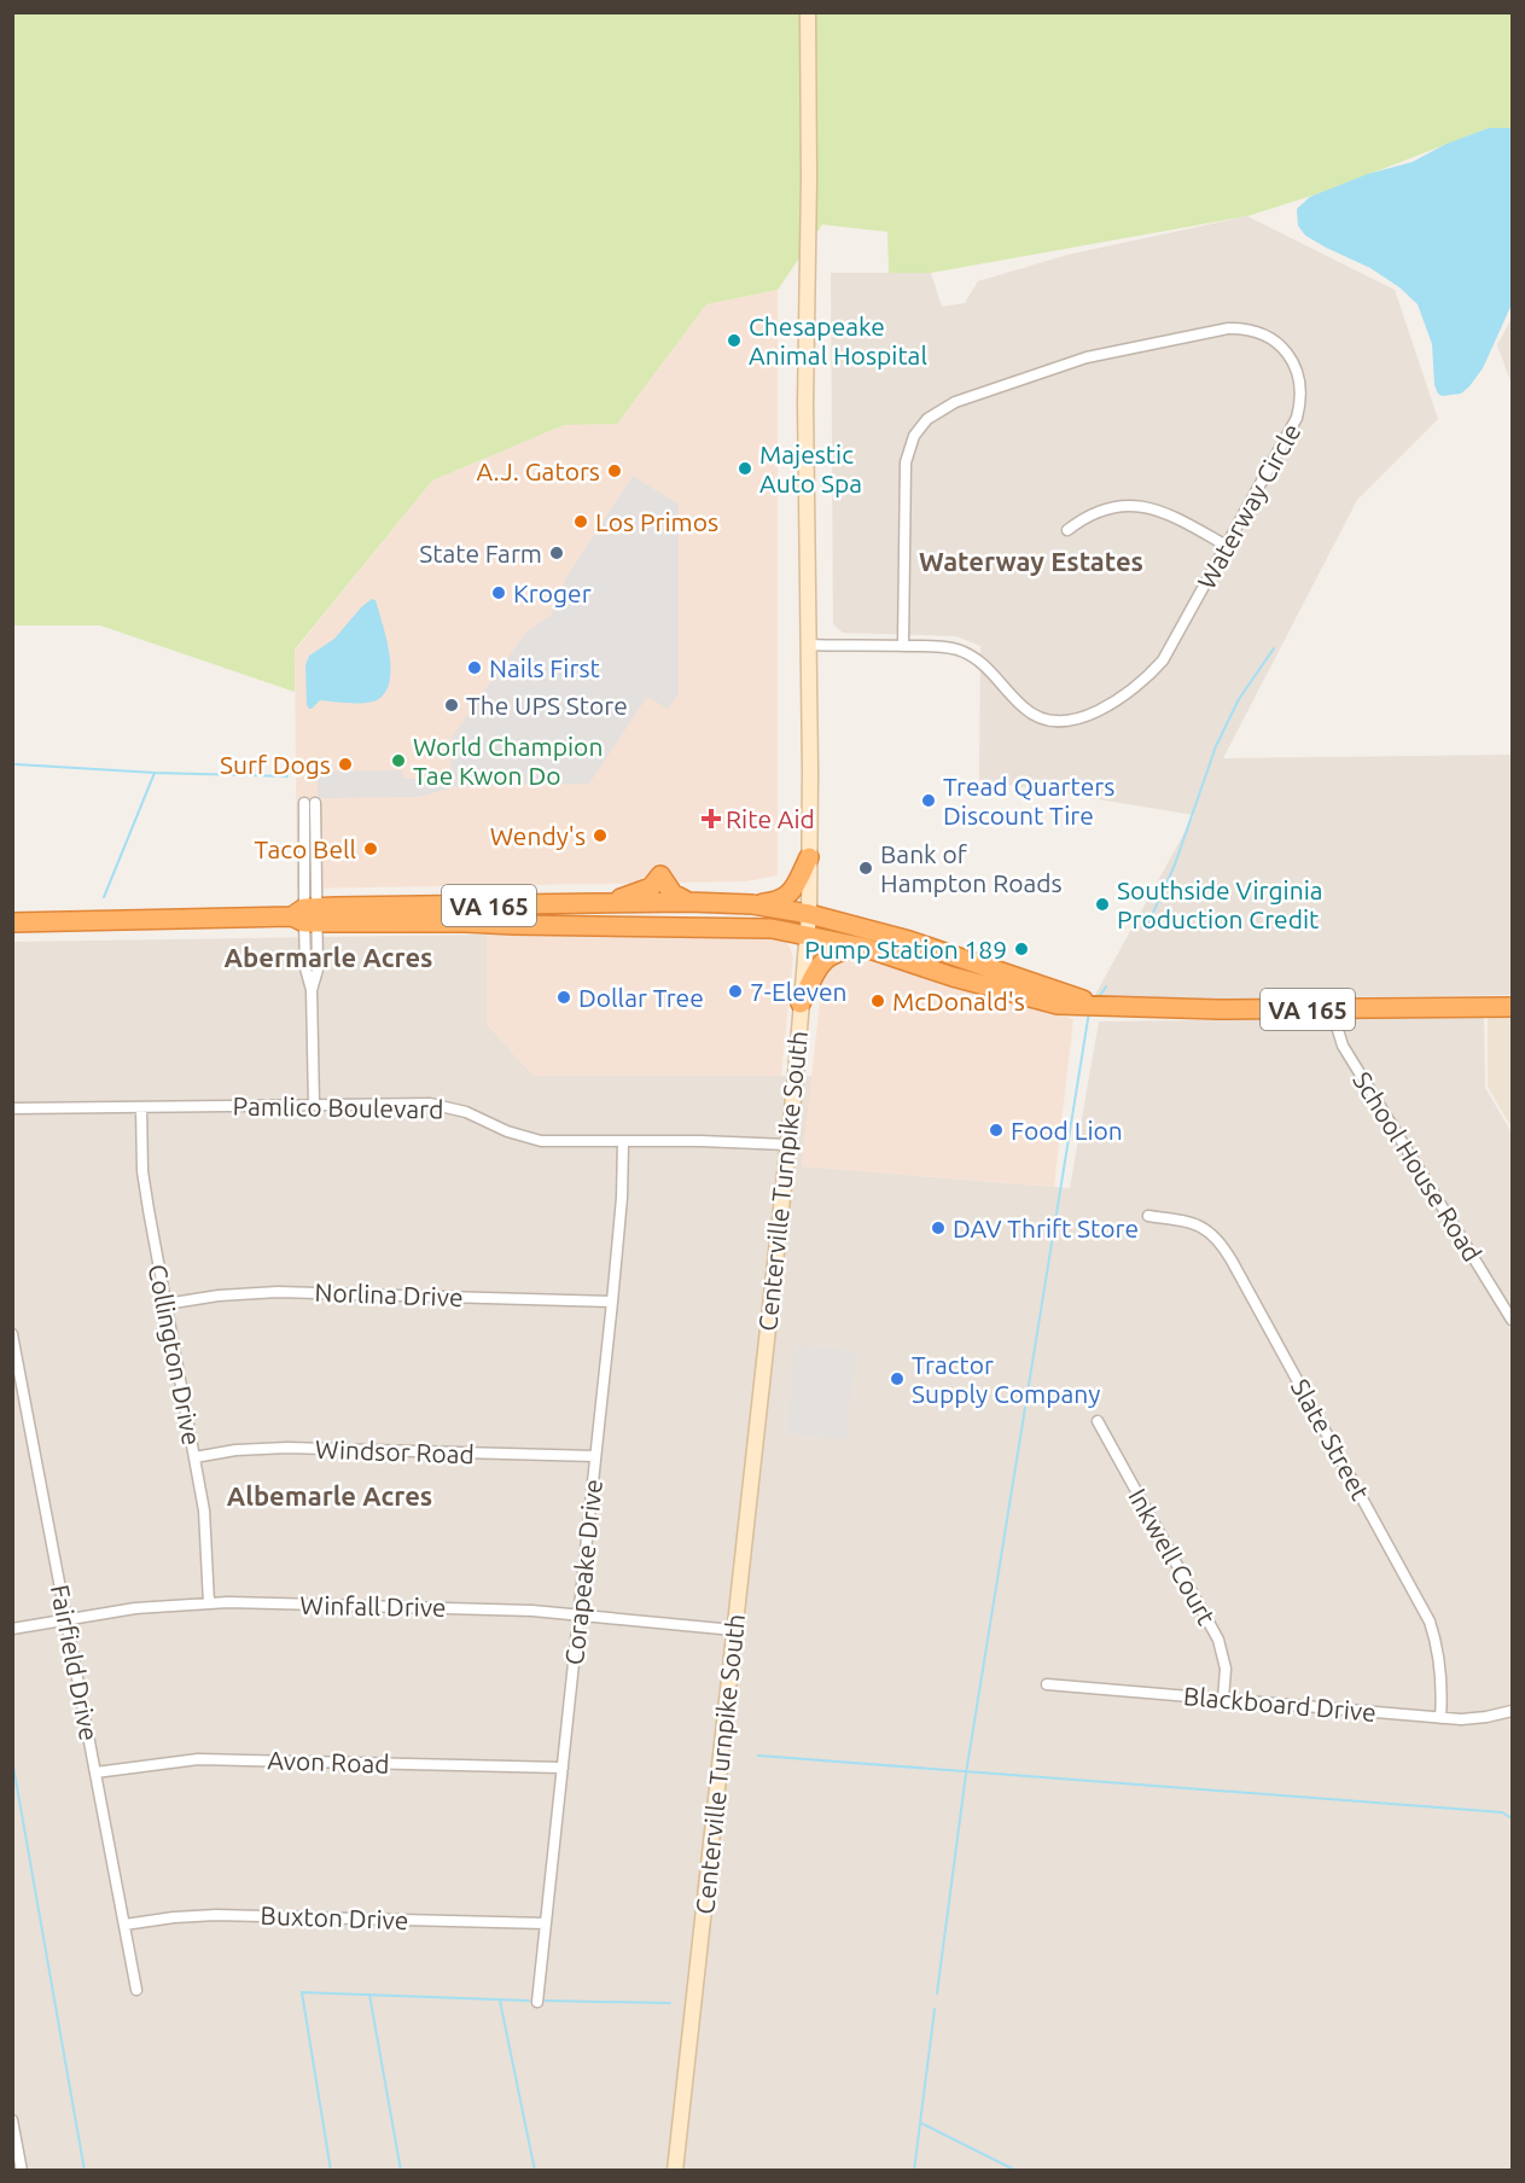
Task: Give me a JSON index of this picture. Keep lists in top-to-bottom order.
{
  "streets": {
    "highway": ["VA 165"],
    "main road": ["Centerville Turnpike South"],
    "street": [
      "Waterway Circle",
      "Pamlico Boulevard",
      "School House Road",
      "Norlina Drive",
      "Collington Drive",
      "Slate Street",
      "Windsor Road",
      "Inkwell Court",
      "Corapeake Drive",
      "Winfall Drive",
      "Fairfield Drive",
      "Blackboard Drive",
      "Avon Road",
      "Buxton Drive"
    ]
  },
  "crossings": [
    ["Waterway Circle", "Centerville Turnpike South"],
    ["VA 165", "School House Road"],
    ["VA 165", "Centerville Turnpike South"],
    ["Pamlico Boulevard", "Centerville Turnpike South"],
    ["Pamlico Boulevard", "Collington Drive"],
    ["Pamlico Boulevard", "Corapeake Drive"],
    ["Centerville Turnpike South", "Winfall Drive"],
    ["Norlina Drive", "Collington Drive"],
    ["Norlina Drive", "Corapeake Drive"],
    ["Collington Drive", "Windsor Road"],
    ["Collington Drive", "Winfall Drive"],
    ["Slate Street", "Blackboard Drive"],
    ["Windsor Road", "Corapeake Drive"],
    ["Inkwell Court", "Blackboard Drive"],
    ["Corapeake Drive", "Winfall Drive"],
    ["Corapeake Drive", "Avon Road"],
    ["Corapeake Drive", "Buxton Drive"],
    ["Winfall Drive", "Fairfield Drive"],
    ["Fairfield Drive", "Avon Road"],
    ["Fairfield Drive", "Buxton Drive"]
  ],
  "districts": ["Waterway Estates", "Abermarle Acres", "Albemarle Acres"],
  "places": {
    "other": [
      "Chesapeake Animal Hospital",
      "Majestic Auto Spa",
      "A.J. Gators",
      "Los Primos",
      "State Farm",
      "Kroger",
      "Nails First",
      "The UPS Store",
      "World Champion Tae Kwon Do",
      "Surf Dogs",
      "Tread Quarters Discount Tire",
      "Wendy's",
      "Taco Bell",
      "Bank of Hampton Roads",
      "Southside Virginia Production Credit",
      "Pump Station 189",
      "7-Eleven",
      "Dollar Tree",
      "McDonald's",
      "Food Lion",
      "DAV Thrift Store",
      "Tractor Supply Company"
    ],
    "health": ["Rite Aid"]
  }
}
